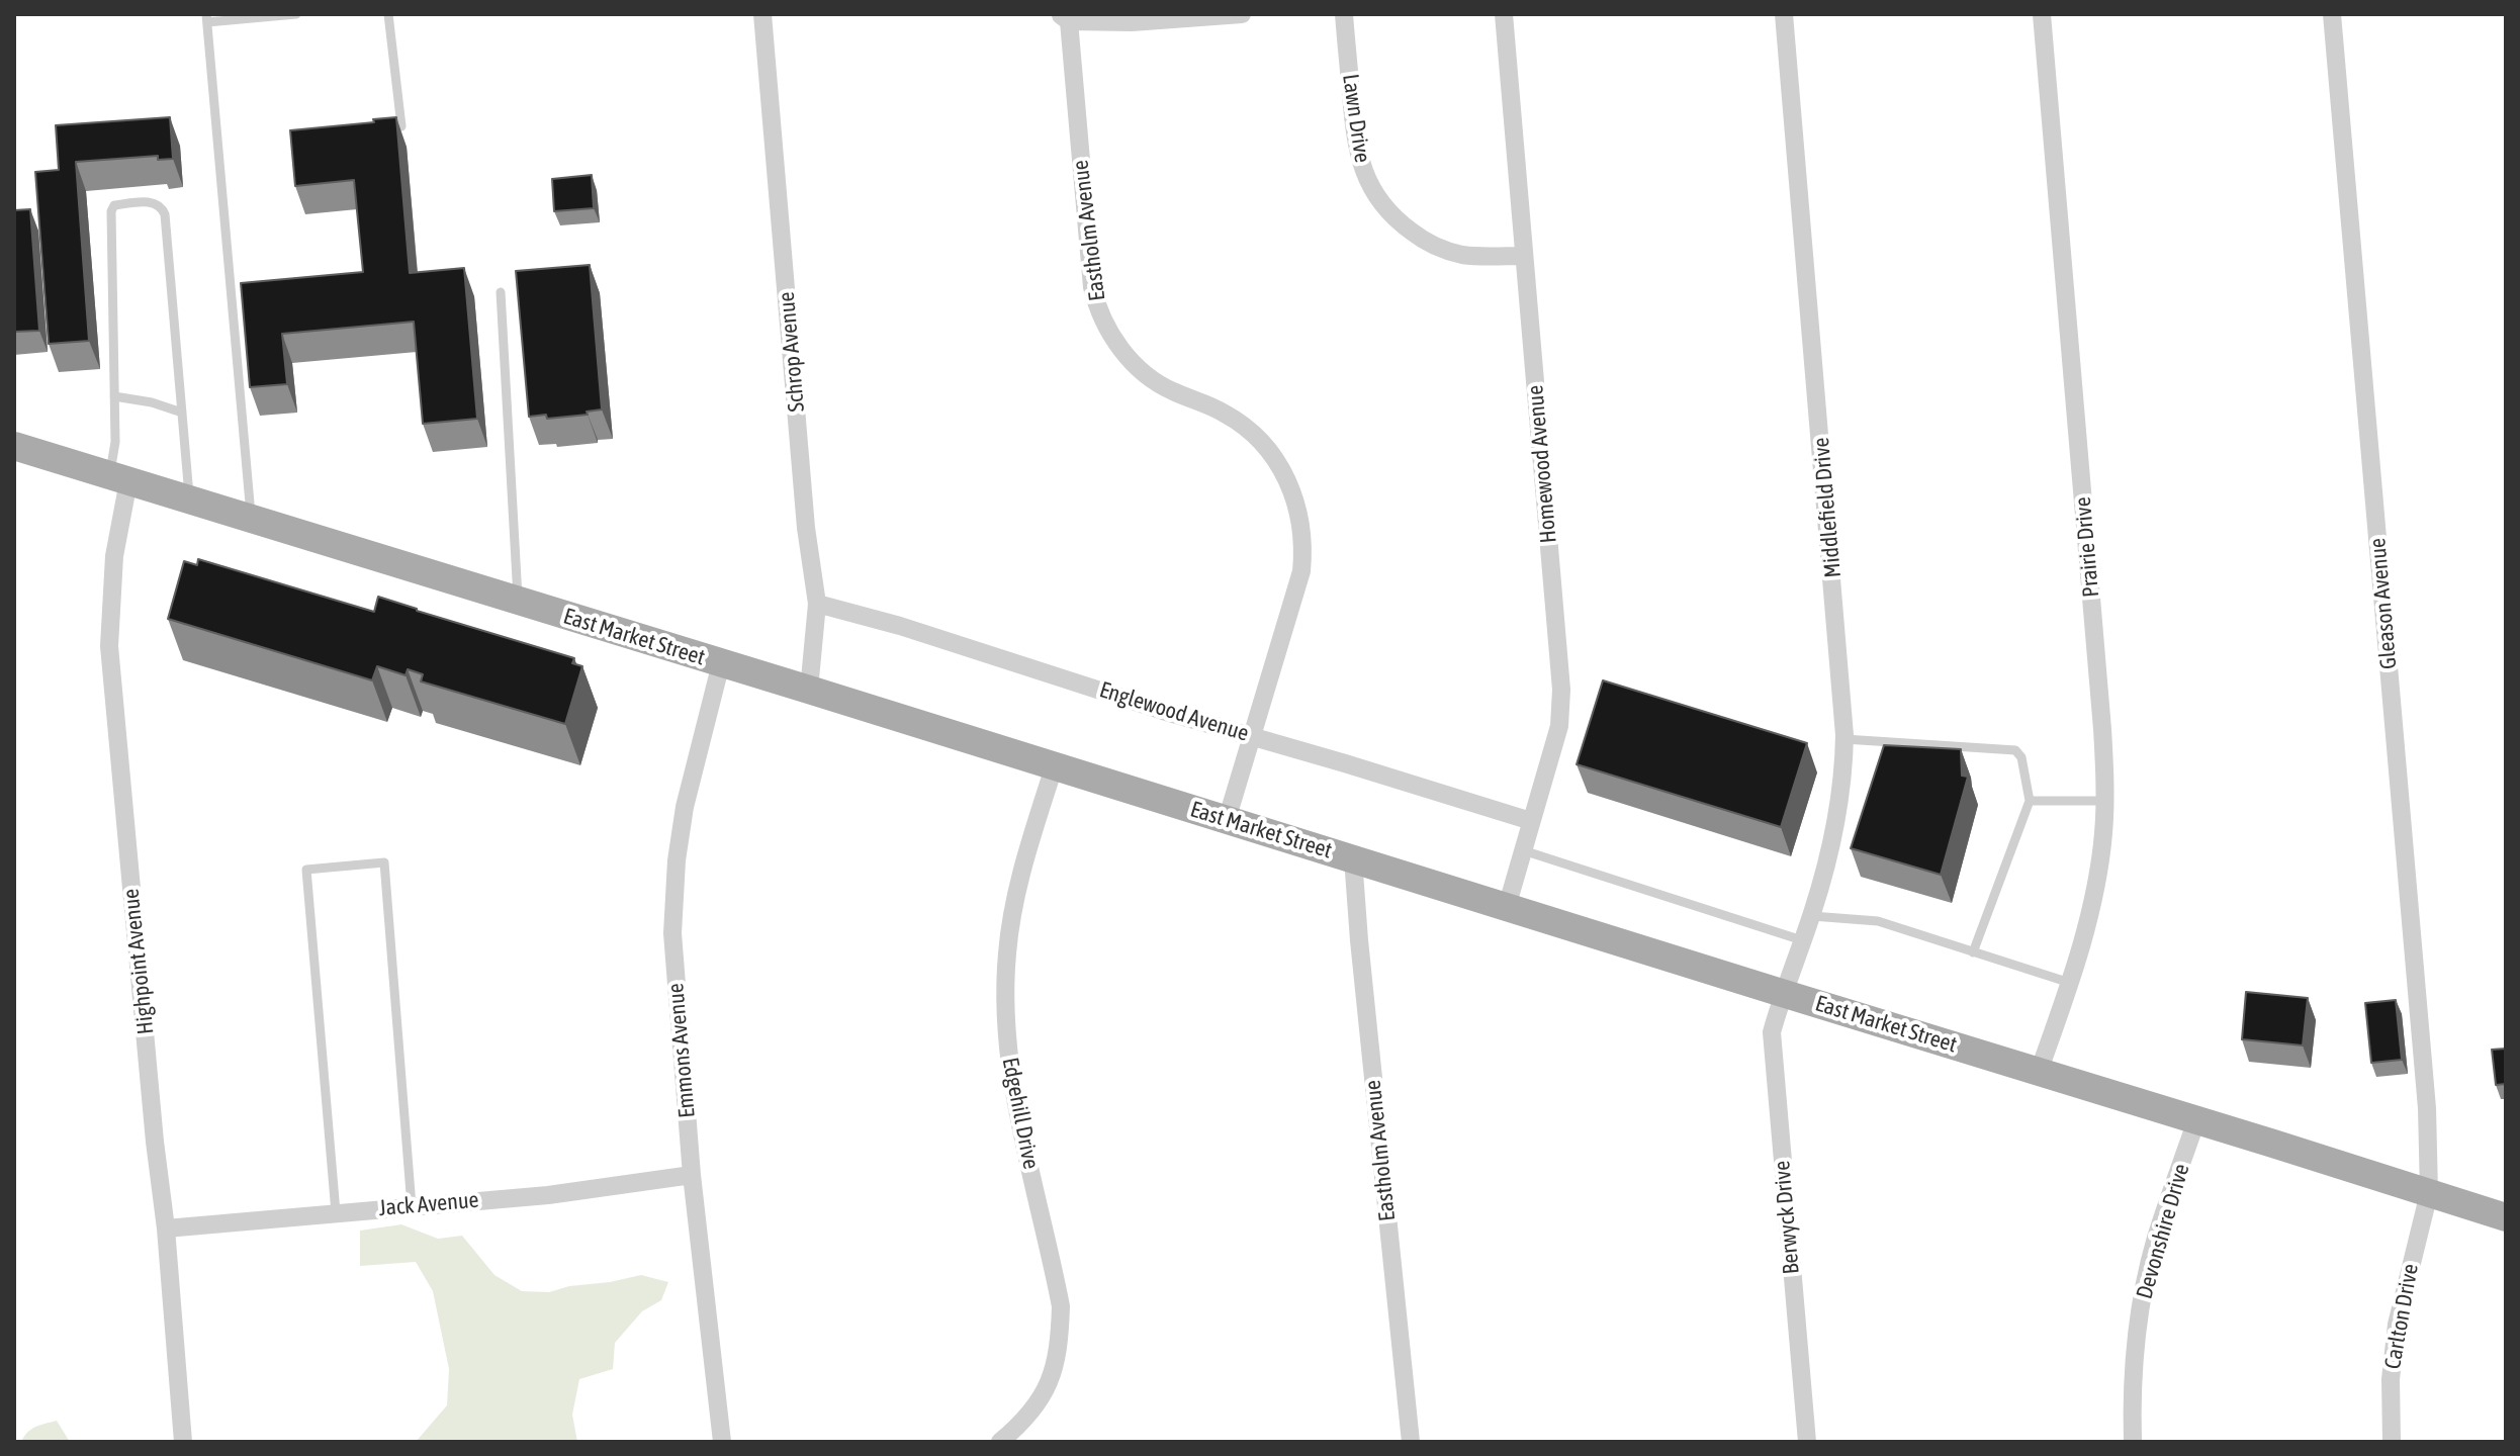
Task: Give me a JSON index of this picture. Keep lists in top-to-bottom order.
{
  "streets": {
    "main road": ["East Market Street"],
    "street": [
      "Lawn Drive",
      "Eastholm Avenue",
      "Schrop Avenue",
      "Homewood Avenue",
      "Middlefield Drive",
      "Prairie Drive",
      "Gleason Avenue",
      "Englewood Avenue",
      "Highpoint Avenue",
      "Emmons Avenue",
      "Edgehill Drive",
      "Jack Avenue",
      "Berwyck Drive",
      "Devonshire Drive",
      "Carlton Drive"
    ]
  },
  "crossings": [
    ["Lawn Drive", "Homewood Avenue"],
    ["Eastholm Avenue", "East Market Street"],
    ["Eastholm Avenue", "Englewood Avenue"],
    ["Schrop Avenue", "East Market Street"],
    ["Schrop Avenue", "Englewood Avenue"],
    ["Homewood Avenue", "East Market Street"],
    ["Homewood Avenue", "Englewood Avenue"],
    ["Middlefield Drive", "East Market Street"],
    ["Middlefield Drive", "Berwyck Drive"],
    ["Prairie Drive", "East Market Street"],
    ["Gleason Avenue", "East Market Street"],
    ["Gleason Avenue", "Carlton Drive"],
    ["East Market Street", "Highpoint Avenue"],
    ["East Market Street", "Emmons Avenue"],
    ["East Market Street", "Edgehill Drive"],
    ["East Market Street", "Berwyck Drive"],
    ["East Market Street", "Devonshire Drive"],
    ["East Market Street", "Carlton Drive"],
    ["Highpoint Avenue", "Jack Avenue"],
    ["Emmons Avenue", "Jack Avenue"]
  ]
}
